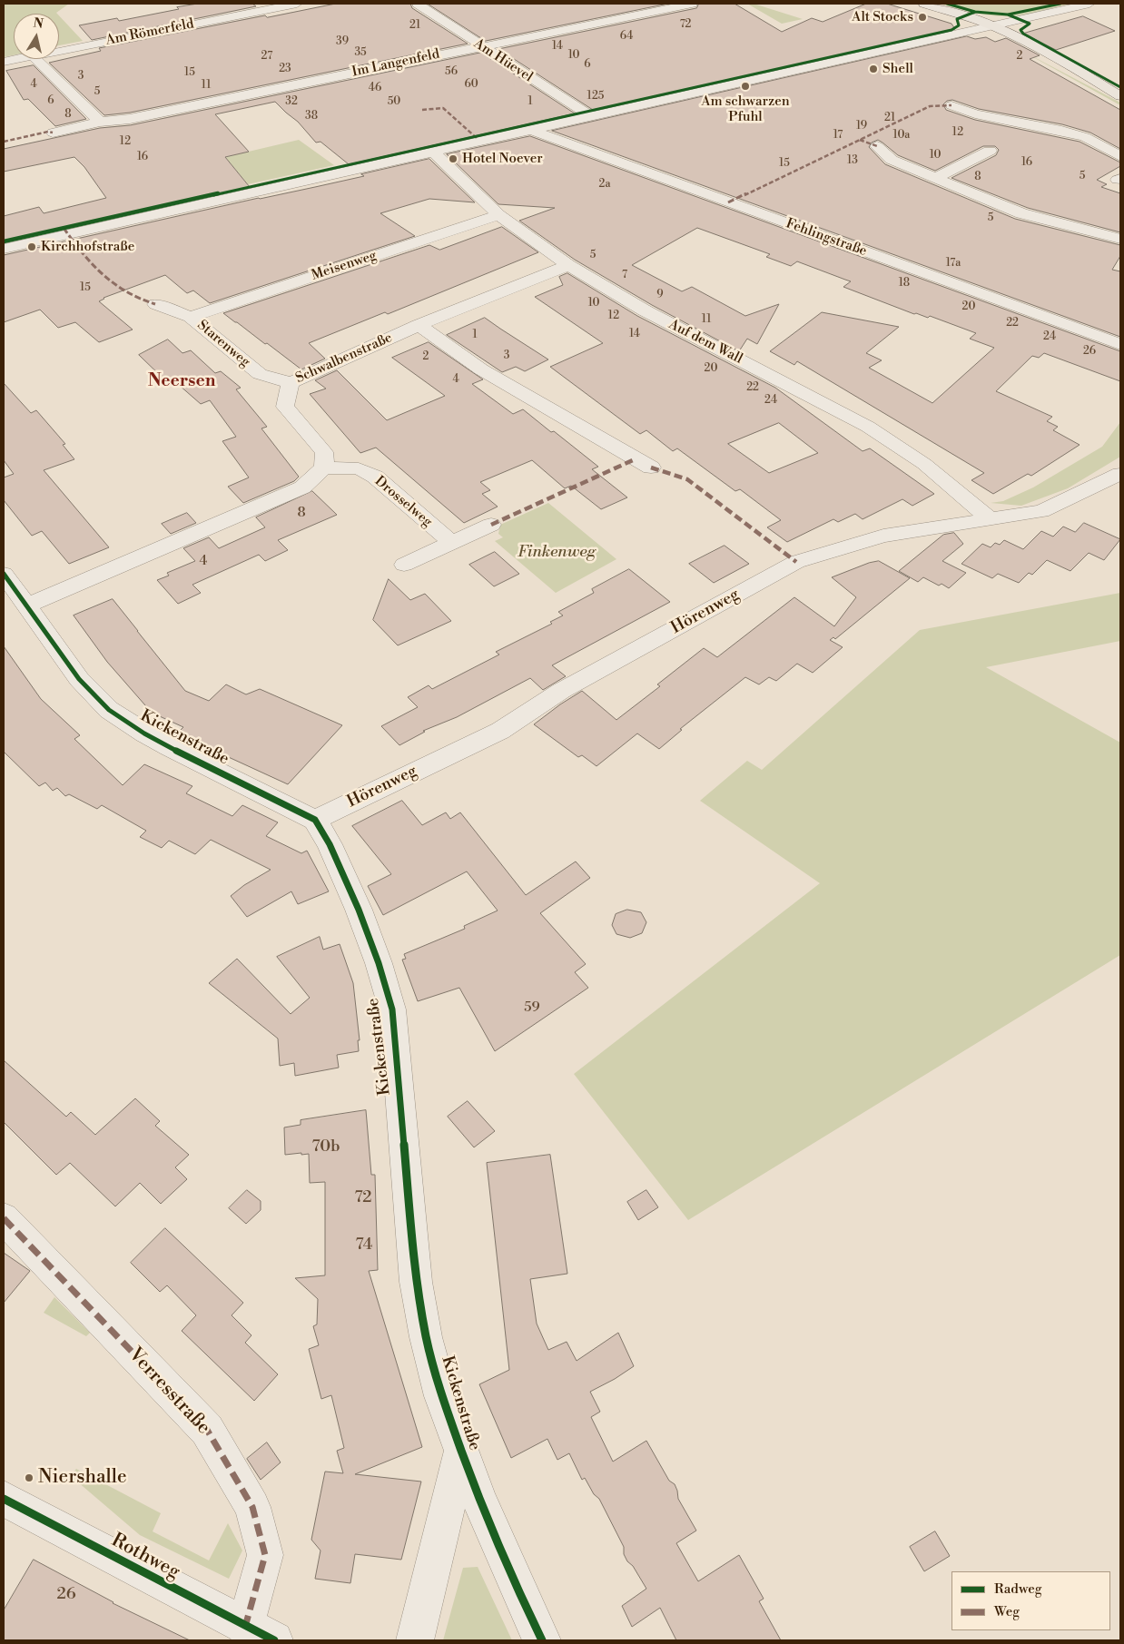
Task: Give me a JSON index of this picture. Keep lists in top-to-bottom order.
{
  "streets": {
    "street": [
      "Am Römerfeld",
      "Am Hüevel",
      "Im Langenfeld",
      "Fehlingstraße",
      "Meisenweg",
      "Auf dem Wall",
      "Starenweg",
      "Schwalbenstraße",
      "Drosselweg",
      "Hörenweg",
      "Kickenstraße",
      "Verresstraße",
      "Rothweg"
    ]
  },
  "crossings": [
    ["Am Hüevel", "Im Langenfeld"],
    ["Meisenweg", "Auf dem Wall"],
    ["Meisenweg", "Starenweg"],
    ["Auf dem Wall", "Schwalbenstraße"],
    ["Auf dem Wall", "Hörenweg"],
    ["Starenweg", "Schwalbenstraße"],
    ["Schwalbenstraße", "Drosselweg"],
    ["Hörenweg", "Kickenstraße"],
    ["Verresstraße", "Rothweg"]
  ],
  "districts": ["Neersen"],
  "parks": ["Finkenweg"],
  "places": [
    "Alt Stocks",
    "Shell",
    "Am schwarzen Pfuhl",
    "Hotel Noever",
    "Kirchhofstraße",
    "Niershalle"
  ],
  "house_numbers": [
    "72",
    "21",
    "64",
    "39",
    "14",
    "35",
    "10",
    "27",
    "2",
    "6",
    "23",
    "56",
    "15",
    "3",
    "4",
    "60",
    "11",
    "46",
    "5",
    "125",
    "6",
    "32",
    "50",
    "1",
    "8",
    "38",
    "21",
    "19",
    "12",
    "17",
    "10a",
    "12",
    "10",
    "16",
    "13",
    "16",
    "15",
    "5",
    "8",
    "2a",
    "5",
    "5",
    "17a",
    "7",
    "18",
    "15",
    "9",
    "10",
    "20",
    "12",
    "11",
    "22",
    "14",
    "1",
    "24",
    "26",
    "3",
    "2",
    "20",
    "4",
    "22",
    "24",
    "8",
    "4",
    "59",
    "70b",
    "72",
    "74",
    "26"
  ],
  "legend": ["Radweg", "Weg"],
  "north": "top"
}
